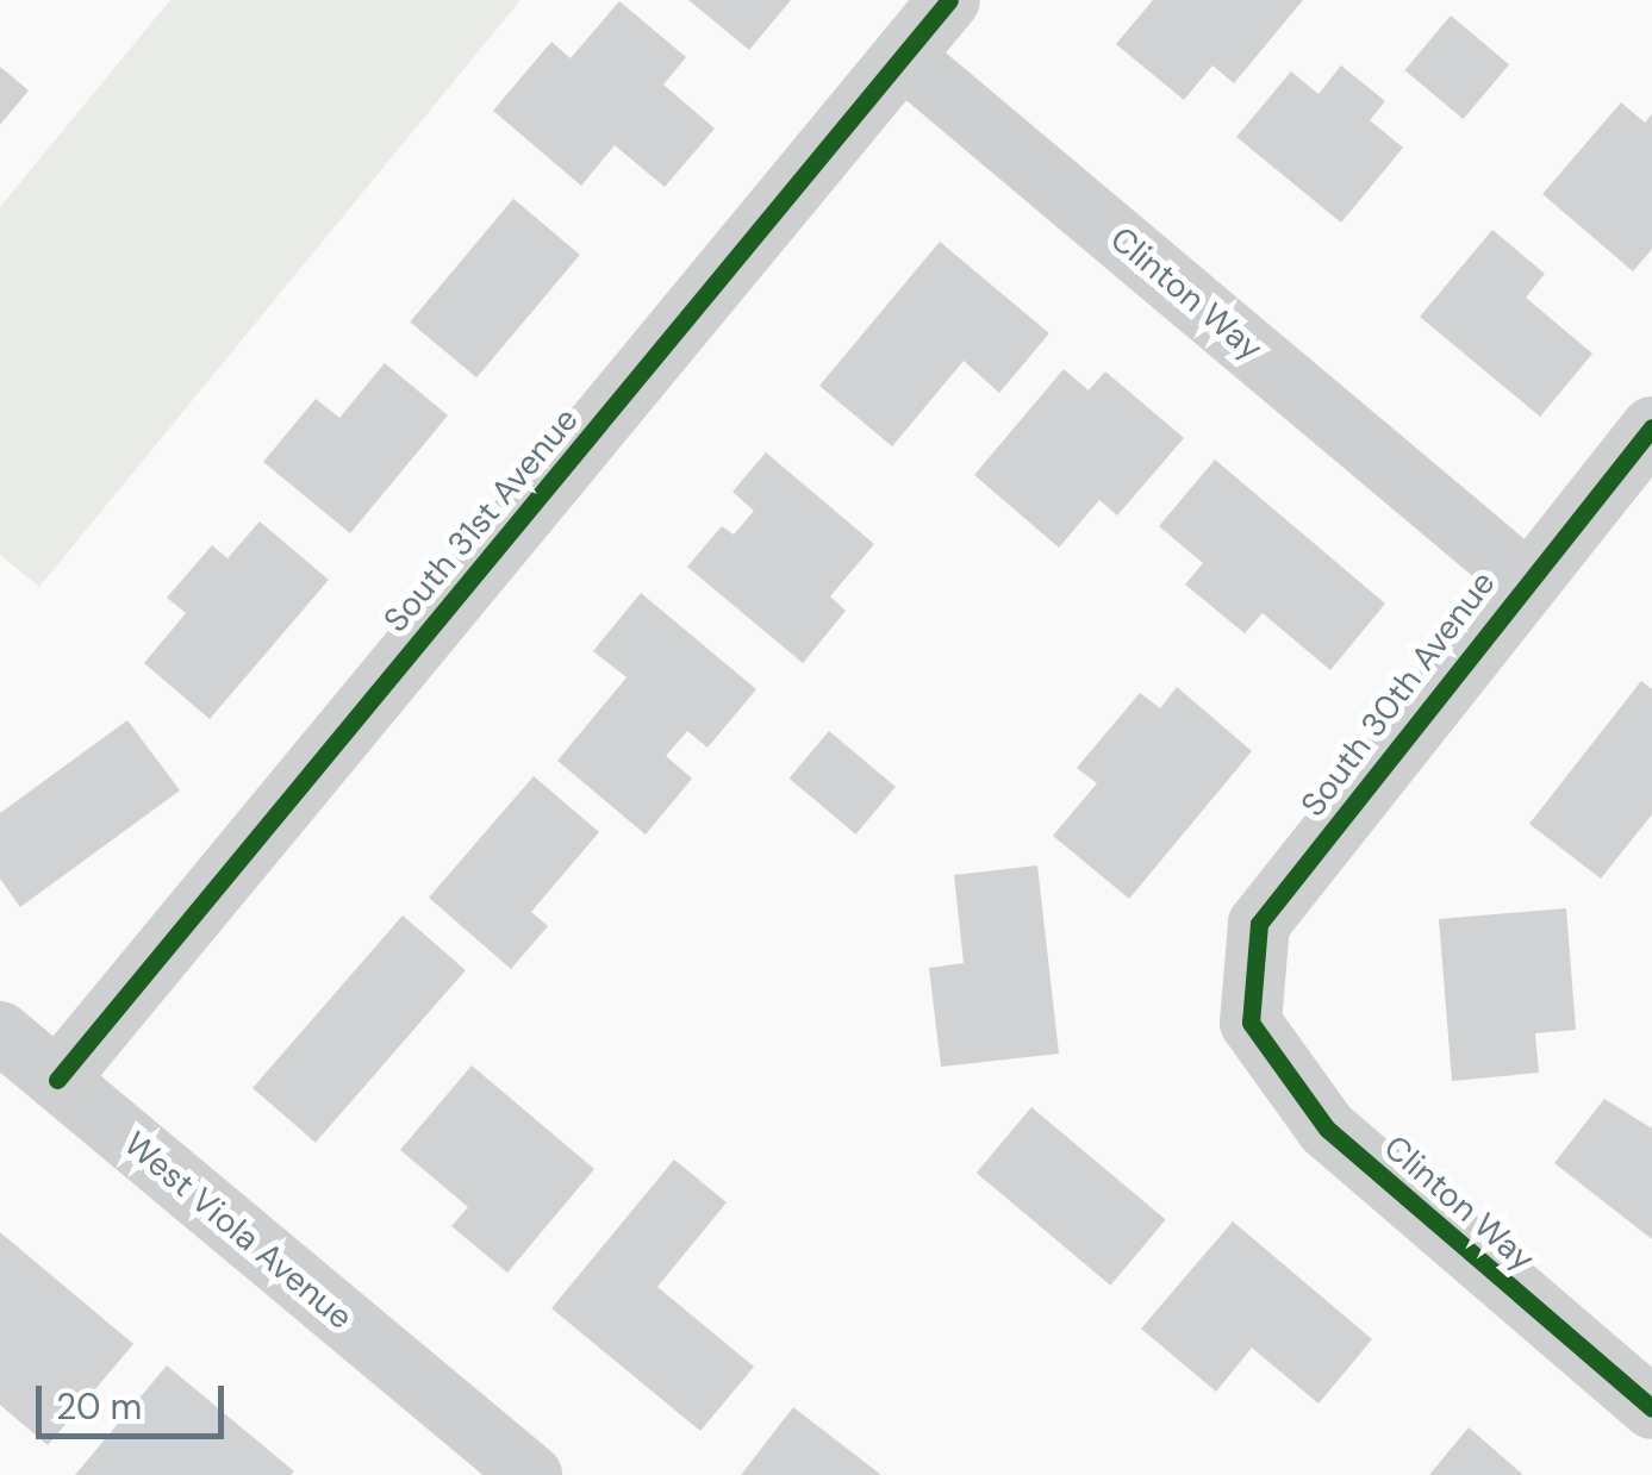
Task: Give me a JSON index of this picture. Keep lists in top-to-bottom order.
{
  "streets": {
    "street": [
      "Clinton Way",
      "South 31st Avenue",
      "South 30th Avenue",
      "West Viola Avenue"
    ]
  },
  "crossings": [
    ["Clinton Way", "South 31st Avenue"],
    ["Clinton Way", "South 30th Avenue"],
    ["South 31st Avenue", "West Viola Avenue"]
  ],
  "scale_bar": "20 m"
}
